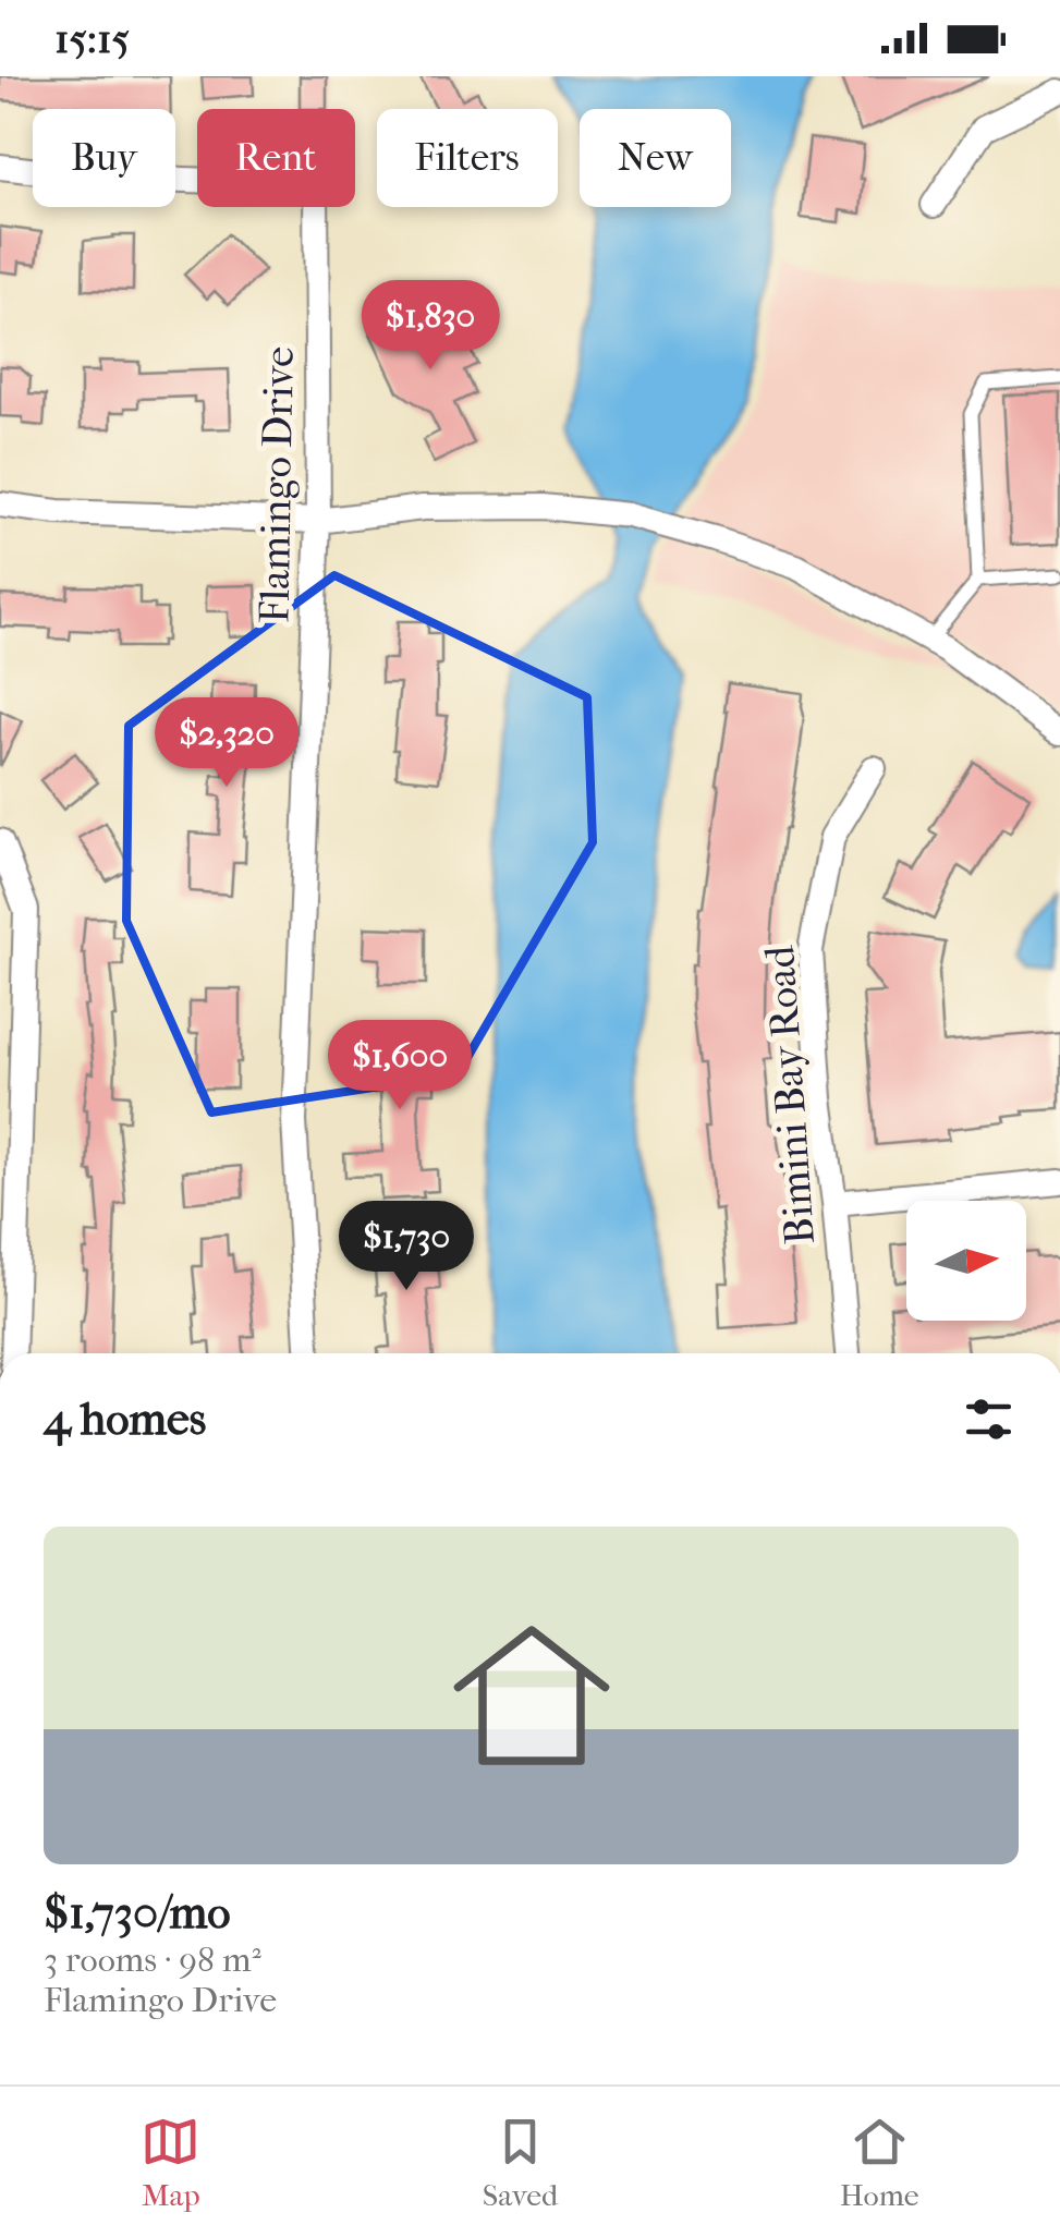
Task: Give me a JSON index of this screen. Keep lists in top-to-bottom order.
{
  "streets": {
    "street": ["Flamingo Drive", "Bimini Bay Road"]
  },
  "north": "right",
  "page": {
    "status": "15:15",
    "chip": [
      "Buy",
      "Rent",
      "Filters",
      "New"
    ],
    "price": [
      "$1,830",
      "$2,320",
      "$1,600",
      "$1,730"
    ],
    "heading": "4 homes",
    "list": [
      {
        "name": "$1,730/mo",
        "note": "3 rooms · 98 m² · Flamingo Drive"
      }
    ],
    "tabs": ["Map", "Saved", "Home"]
  }
}
